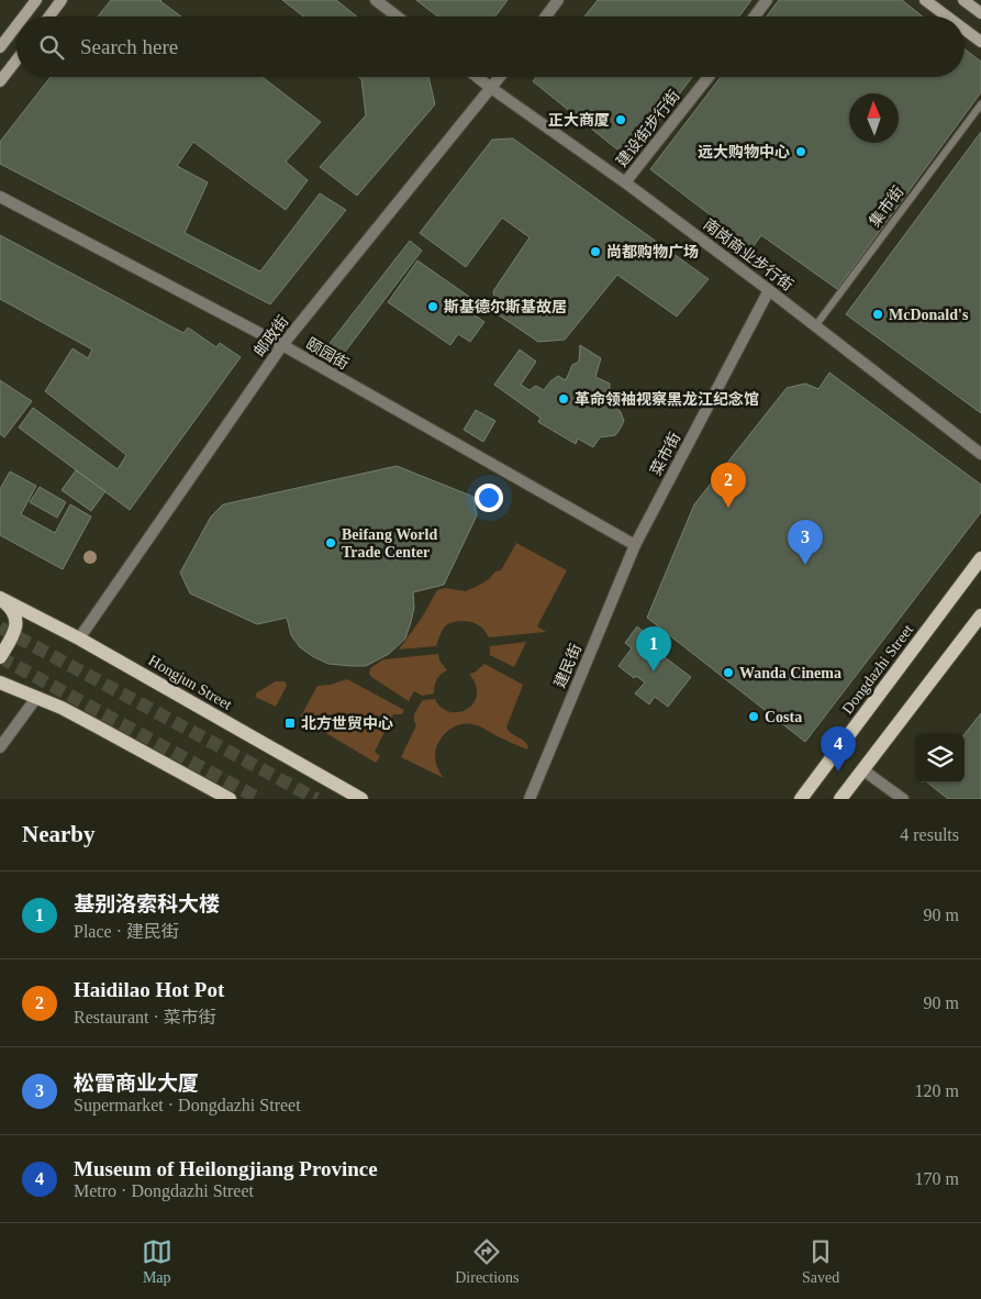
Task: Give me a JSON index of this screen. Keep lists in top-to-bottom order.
{
  "streets": {
    "main road": ["Dongdazhi Street", "Hongjun Street"],
    "street": [
      "建设街步行街",
      "南岗商业步行街",
      "邮政街",
      "颐园街",
      "菜市街",
      "建民街"
    ],
    "lane": ["集市街"]
  },
  "crossings": [
    ["建设街步行街", "南岗商业步行街"],
    ["集市街", "南岗商业步行街"],
    ["南岗商业步行街", "邮政街"],
    ["南岗商业步行街", "菜市街"],
    ["邮政街", "颐园街"],
    ["邮政街", "Hongjun Street"],
    ["颐园街", "菜市街"],
    ["颐园街", "建民街"],
    ["菜市街", "建民街"]
  ],
  "places": {
    "other": [
      "正大商厦",
      "远大购物中心",
      "尚都购物广场",
      "斯基德尔斯基故居",
      "McDonald's",
      "革命领袖视察黑龙江纪念馆",
      "Beifang World Trade Center",
      "Wanda Cinema",
      "Costa"
    ],
    "transit": ["北方世贸中心"]
  },
  "north": "top",
  "page": {
    "search": "Search here",
    "pins": [
      "2",
      "3",
      "1",
      "4"
    ],
    "heading": ["Nearby", "4 results"],
    "list": [
      {
        "mark": "1",
        "name": "基别洛索科大楼",
        "note": "Place · 建民街",
        "value": "90 m"
      },
      {
        "mark": "2",
        "name": "Haidilao Hot Pot",
        "note": "Restaurant · 菜市街",
        "value": "90 m"
      },
      {
        "mark": "3",
        "name": "松雷商业大厦",
        "note": "Supermarket · Dongdazhi Street",
        "value": "120 m"
      },
      {
        "mark": "4",
        "name": "Museum of Heilongjiang Province",
        "note": "Metro · Dongdazhi Street",
        "value": "170 m"
      }
    ],
    "nav": ["Map", "Directions", "Saved"]
  }
}
